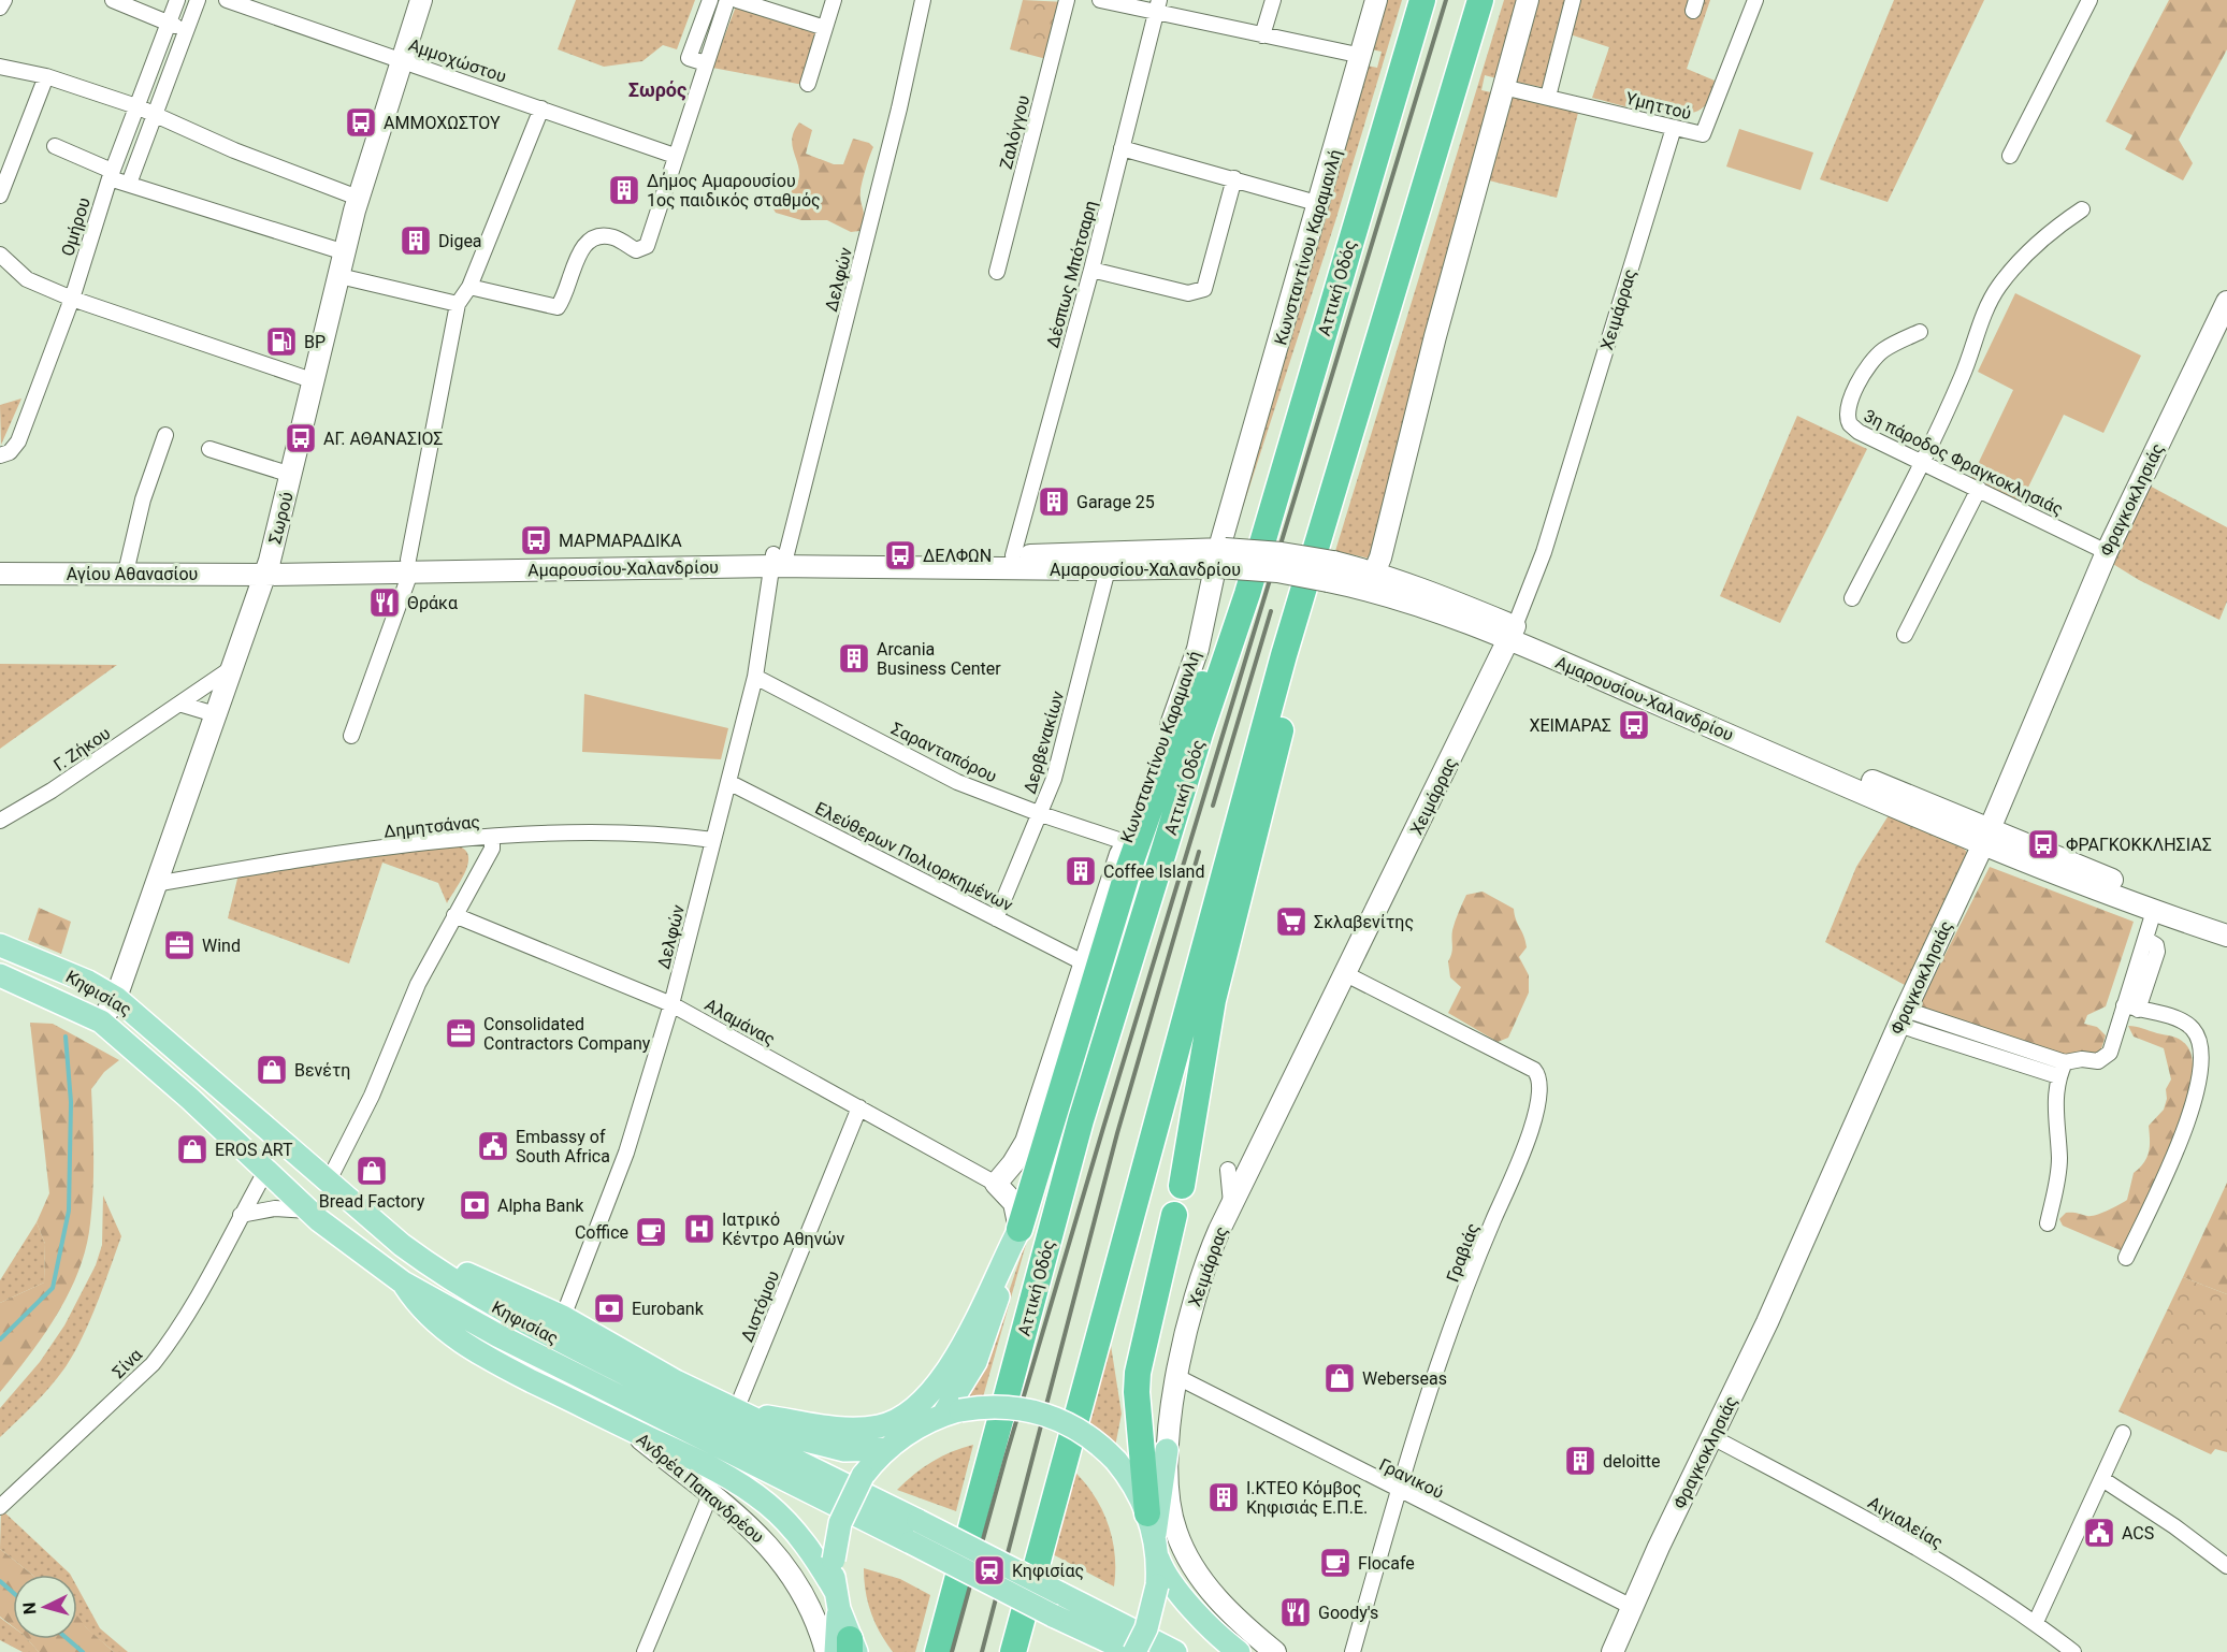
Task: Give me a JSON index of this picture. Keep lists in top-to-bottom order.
{
  "streets": {
    "highway": ["Αττική Οδός"],
    "main road": ["Κηφισίας"],
    "street": [
      "Αμμοχώστου",
      "Υμηττού",
      "Ζαλόγγου",
      "Ομήρου",
      "Κωνσταντίνου Καραμανλή",
      "Δέσπως Μπότσαρη",
      "Δελφών",
      "Χειμάρρας",
      "3η πάροδος Φραγκοκλησιάς",
      "Φραγκοκλησιάς",
      "Σωρού",
      "Αμαρουσίου-Χαλανδρίου",
      "Αγίου Αθανασίου",
      "Δερβενακίων",
      "Γ. Ζήκου",
      "Σαρανταπόρου",
      "Δημητσάνας",
      "Ελεύθερων Πολιορκημένων",
      "Αλαμάνας",
      "Γραβιάς",
      "Διστόμου",
      "Σίνα",
      "Γρανικού",
      "Ανδρέα Παπανδρέου",
      "Αιγιαλείας"
    ]
  },
  "crossings": [
    ["Αμμοχώστου", "Σωρού"],
    ["Υμηττού", "Χειμάρρας"],
    ["Κωνσταντίνου Καραμανλή", "Αμαρουσίου-Χαλανδρίου"],
    ["Κωνσταντίνου Καραμανλή", "Σαρανταπόρου"],
    ["Κωνσταντίνου Καραμανλή", "Ελεύθερων Πολιορκημένων"],
    ["Κωνσταντίνου Καραμανλή", "Αλαμάνας"],
    ["Δέσπως Μπότσαρη", "Αμαρουσίου-Χαλανδρίου"],
    ["Δελφών", "Αμαρουσίου-Χαλανδρίου"],
    ["Δελφών", "Σαρανταπόρου"],
    ["Δελφών", "Δημητσάνας"],
    ["Δελφών", "Ελεύθερων Πολιορκημένων"],
    ["Δελφών", "Αλαμάνας"],
    ["Αττική Οδός", "Αμαρουσίου-Χαλανδρίου"],
    ["Χειμάρρας", "Αμαρουσίου-Χαλανδρίου"],
    ["Χειμάρρας", "Γραβιάς"],
    ["Χειμάρρας", "Γρανικού"],
    ["3η πάροδος Φραγκοκλησιάς", "Φραγκοκλησιάς"],
    ["Φραγκοκλησιάς", "Αμαρουσίου-Χαλανδρίου"],
    ["Φραγκοκλησιάς", "Γρανικού"],
    ["Φραγκοκλησιάς", "Αιγιαλείας"],
    ["Σωρού", "Αμαρουσίου-Χαλανδρίου"],
    ["Σωρού", "Αγίου Αθανασίου"],
    ["Σωρού", "Γ. Ζήκου"],
    ["Σωρού", "Δημητσάνας"],
    ["Σωρού", "Κηφισίας"],
    ["Αμαρουσίου-Χαλανδρίου", "Αγίου Αθανασίου"],
    ["Αμαρουσίου-Χαλανδρίου", "Δερβενακίων"],
    ["Δερβενακίων", "Σαρανταπόρου"],
    ["Δερβενακίων", "Ελεύθερων Πολιορκημένων"],
    ["Κηφισίας", "Σίνα"],
    ["Αλαμάνας", "Διστόμου"],
    ["Γραβιάς", "Γρανικού"]
  ],
  "districts": ["Σωρός"],
  "places": {
    "bus stop": [
      "ΑΜΜΟΧΩΣΤΟΥ",
      "ΑΓ. ΑΘΑΝΑΣΙΟΣ",
      "ΜΑΡΜΑΡΑΔΙΚΑ",
      "ΔΕΛΦΩΝ",
      "ΧΕΙΜΑΡΑΣ",
      "ΦΡΑΓΚΟΚΚΛΗΣΙΑΣ"
    ],
    "building": [
      "Δήμος Αμαρουσίου 1ος παιδικός σταθμός",
      "Digea",
      "Garage 25",
      "Arcania Business Center",
      "Coffee Island",
      "deloitte",
      "Ι.ΚΤΕΟ Κόμβος Κηφισιάς Ε.Π.Ε."
    ],
    "fuel station": ["BP"],
    "restaurant": ["Θράκα", "Goody's"],
    "supermarket": ["Σκλαβενίτης"],
    "office": ["Wind", "Consolidated Contractors Company"],
    "shop": [
      "Βενέτη",
      "EROS ART",
      "Bread Factory",
      "Weberseas"
    ],
    "public building": ["Embassy of South Africa", "ACS"],
    "bank": ["Alpha Bank", "Eurobank"],
    "hospital": ["Ιατρικό Κέντρο Αθηνών"],
    "cafe": ["Coffice", "Flocafe"],
    "station": ["Κηφισίας"]
  },
  "north": "left"
}
